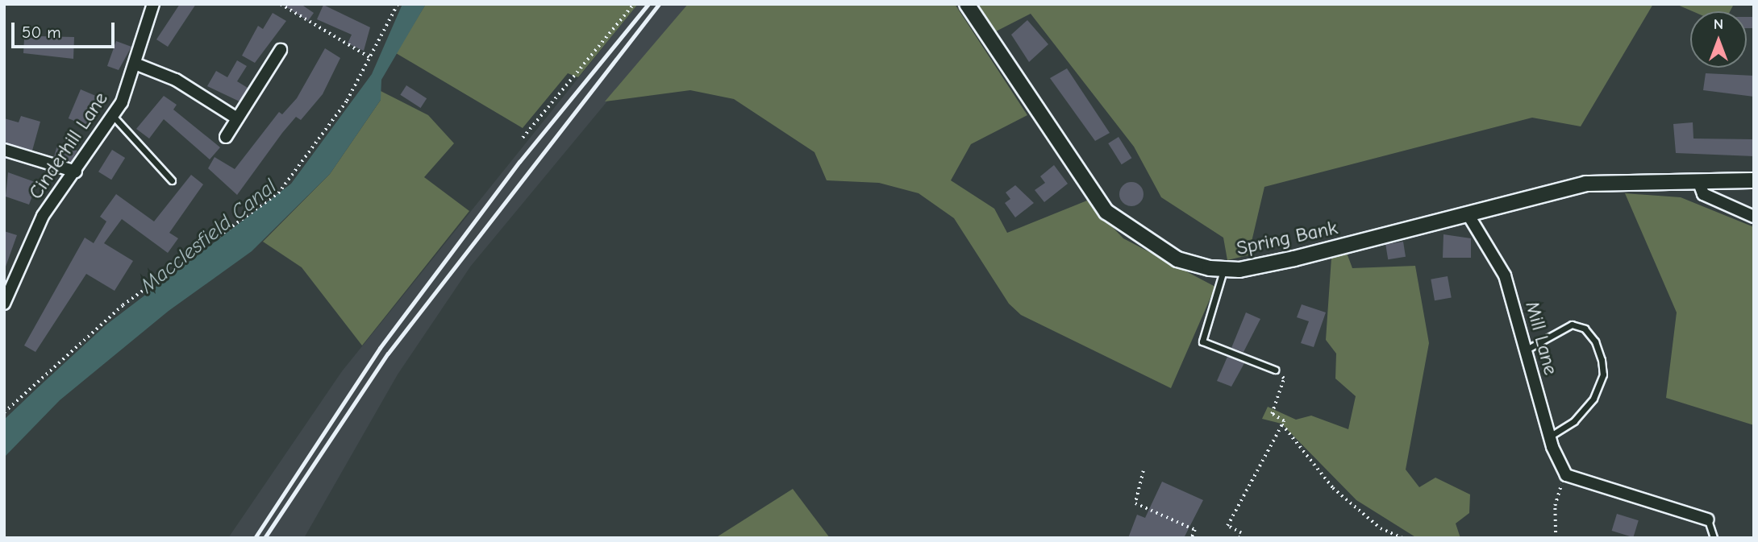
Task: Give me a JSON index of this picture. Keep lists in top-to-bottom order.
{
  "streets": {
    "street": ["Cinderhill Lane", "Spring Bank", "Mill Lane"]
  },
  "crossings": [
    ["Spring Bank", "Mill Lane"]
  ],
  "water": ["Macclesfield Canal"],
  "scale_bar": "50 m",
  "north": "top"
}
